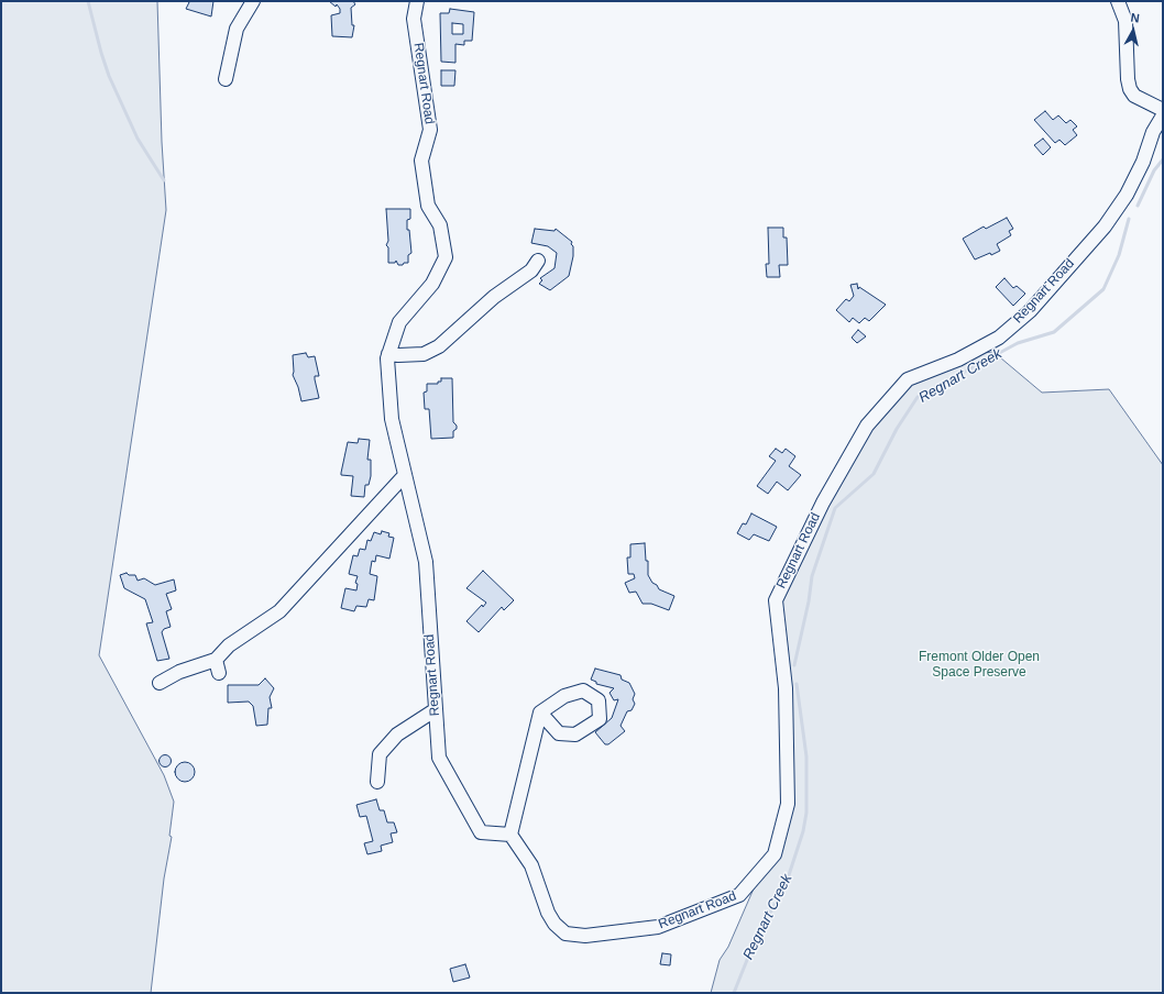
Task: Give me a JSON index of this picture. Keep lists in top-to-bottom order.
{
  "streets": {
    "street": ["Regnart Road"]
  },
  "water": ["Regnart Creek"],
  "parks": ["Fremont Older Open Space Preserve"],
  "north": "top"
}
